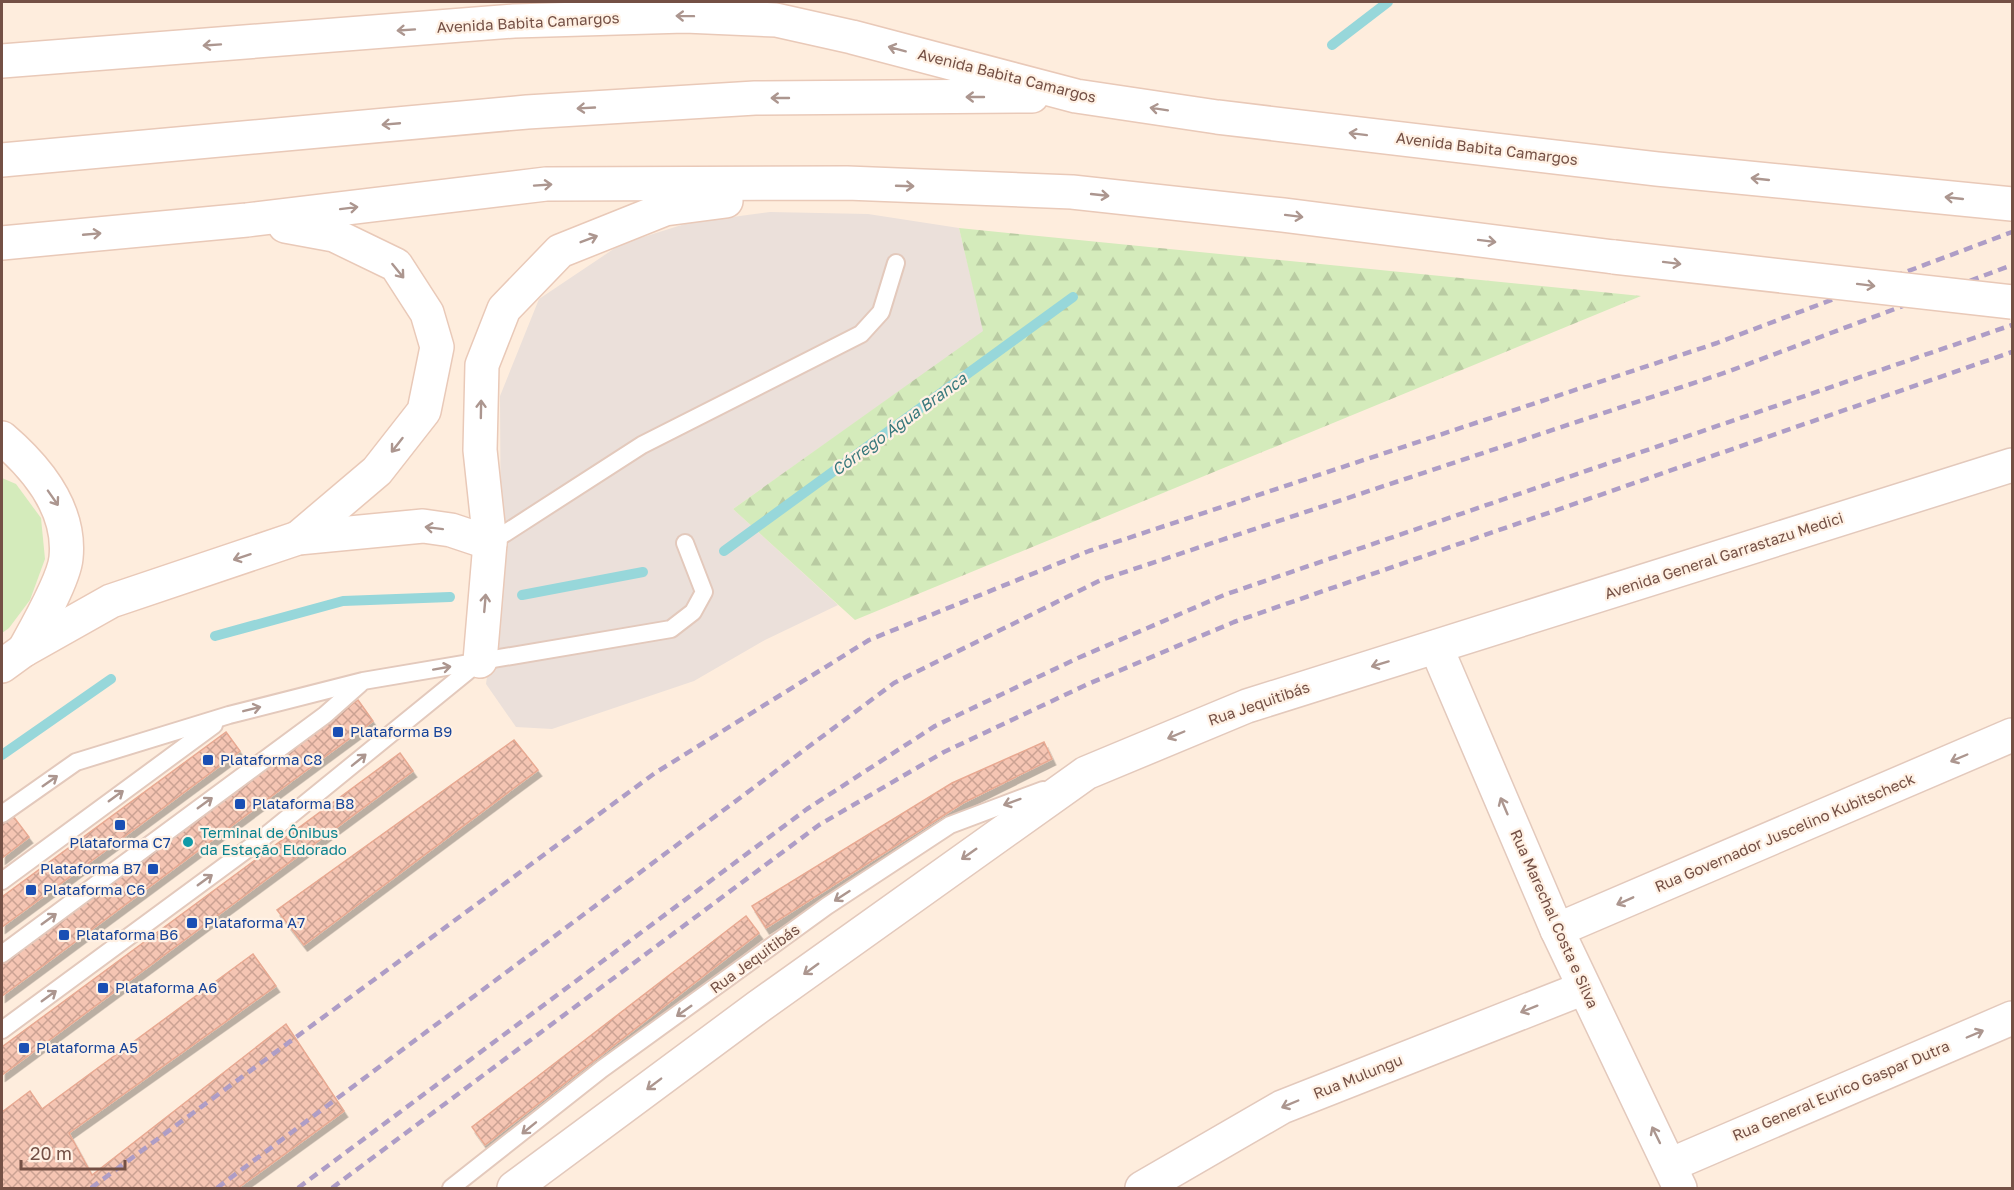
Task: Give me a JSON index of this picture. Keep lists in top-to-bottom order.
{
  "streets": {
    "main road": [
      "Avenida Babita Camargos",
      "Avenida General Garrastazu Medici",
      "Rua Jequitibás",
      "Rua Governador Juscelino Kubitscheck",
      "Rua Marechal Costa e Silva",
      "Rua Mulungu",
      "Rua General Eurico Gaspar Dutra"
    ]
  },
  "crossings": [
    ["Avenida General Garrastazu Medici", "Rua Jequitibás"],
    ["Avenida General Garrastazu Medici", "Rua Marechal Costa e Silva"],
    ["Rua Jequitibás", "Rua Marechal Costa e Silva"],
    ["Rua Governador Juscelino Kubitscheck", "Rua Marechal Costa e Silva"],
    ["Rua Marechal Costa e Silva", "Rua Mulungu"],
    ["Rua Marechal Costa e Silva", "Rua General Eurico Gaspar Dutra"]
  ],
  "one_way": [
    "Rua Jequitibás",
    "Rua Governador Juscelino Kubitscheck",
    "Rua Marechal Costa e Silva",
    "Rua Mulungu",
    "Rua General Eurico Gaspar Dutra"
  ],
  "water": ["Córrego Água Branca"],
  "places": {
    "transit": [
      "Plataforma B9",
      "Plataforma C8",
      "Plataforma B8",
      "Plataforma C7",
      "Plataforma B7",
      "Plataforma C6",
      "Plataforma A7",
      "Plataforma B6",
      "Plataforma A6",
      "Plataforma A5"
    ],
    "other": ["Terminal de Ônibus da Estação Eldorado"]
  },
  "scale_bar": "20 m"
}
